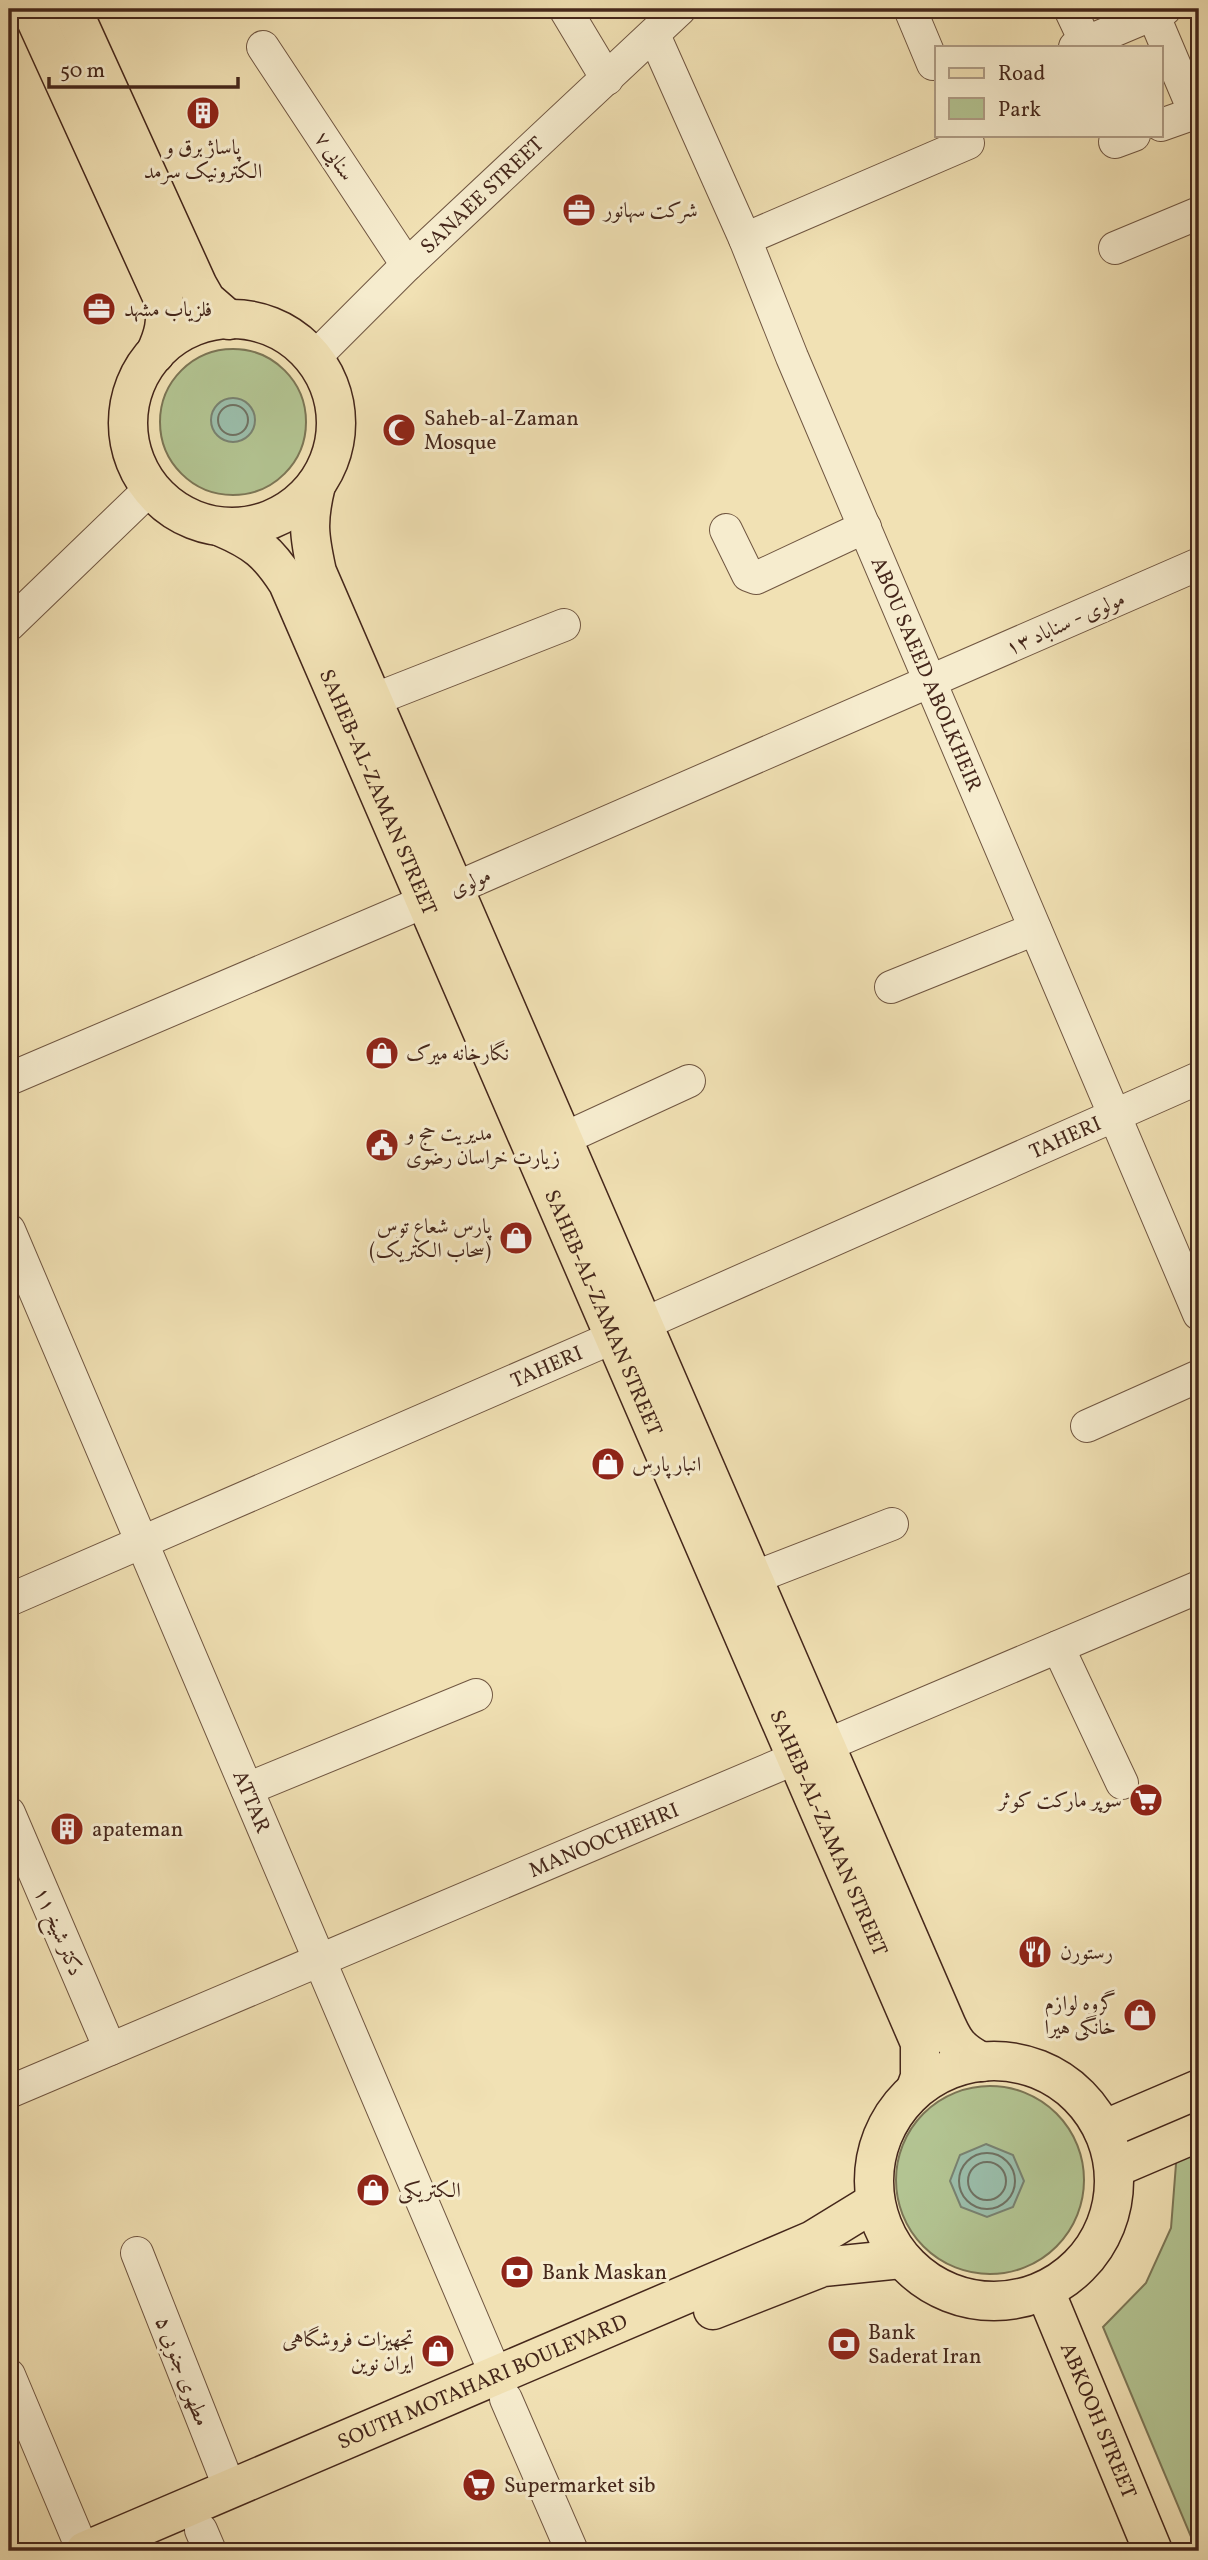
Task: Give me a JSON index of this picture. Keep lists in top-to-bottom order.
{
  "streets": {
    "main road": ["SAHEB-AL-ZAMAN STREET", "SOUTH MOTAHARI BOULEVARD", "ABKOOH STREET"],
    "street": [
      "سنایی ۷",
      "SANAEE STREET",
      "مولوی - سناباد ۱۳",
      "ABOU SAEED ABOLKHEIR",
      "مولوی",
      "TAHERI",
      "ATTAR",
      "MANOOCHEHRI",
      "دکتر شیخ ۱۱",
      "مطهری جنوبی ۵"
    ]
  },
  "crossings": [
    ["سنایی ۷", "SANAEE STREET"],
    ["SANAEE STREET", "ABOU SAEED ABOLKHEIR"],
    ["SANAEE STREET", "SAHEB-AL-ZAMAN STREET"],
    ["مولوی - سناباد ۱۳", "ABOU SAEED ABOLKHEIR"],
    ["مولوی - سناباد ۱۳", "مولوی"],
    ["ABOU SAEED ABOLKHEIR", "مولوی"],
    ["ABOU SAEED ABOLKHEIR", "TAHERI"],
    ["SAHEB-AL-ZAMAN STREET", "مولوی"],
    ["SAHEB-AL-ZAMAN STREET", "TAHERI"],
    ["SAHEB-AL-ZAMAN STREET", "MANOOCHEHRI"],
    ["SAHEB-AL-ZAMAN STREET", "SOUTH MOTAHARI BOULEVARD"],
    ["SAHEB-AL-ZAMAN STREET", "ABKOOH STREET"],
    ["TAHERI", "ATTAR"],
    ["ATTAR", "MANOOCHEHRI"],
    ["ATTAR", "SOUTH MOTAHARI BOULEVARD"],
    ["MANOOCHEHRI", "دکتر شیخ ۱۱"],
    ["مطهری جنوبی ۵", "SOUTH MOTAHARI BOULEVARD"],
    ["SOUTH MOTAHARI BOULEVARD", "ABKOOH STREET"]
  ],
  "places": {
    "building": ["پاساژ برق و الکترونیک سرمد", "apateman"],
    "office": ["شرکت سهانور", "فلزیاب مشهد"],
    "mosque": ["Saheb-al-Zaman Mosque"],
    "shop": [
      "نگارخانه میرک",
      "پارس شعاع توس (سحاب الکتریک)",
      "انبار پارس",
      "گروه لوازم خانگی هیرا",
      "الکتریکی",
      "تجهیزات فروشگاهی ایران نوین"
    ],
    "public building": ["مدیریت حج و زیارت خراسان رضوی"],
    "supermarket": ["سوپر مارکت کوثر", "Supermarket sib"],
    "restaurant": ["رستورن"],
    "bank": ["Bank Maskan", "Bank Saderat Iran"]
  },
  "legend": ["Road", "Park"],
  "scale_bar": "50 m"
}
